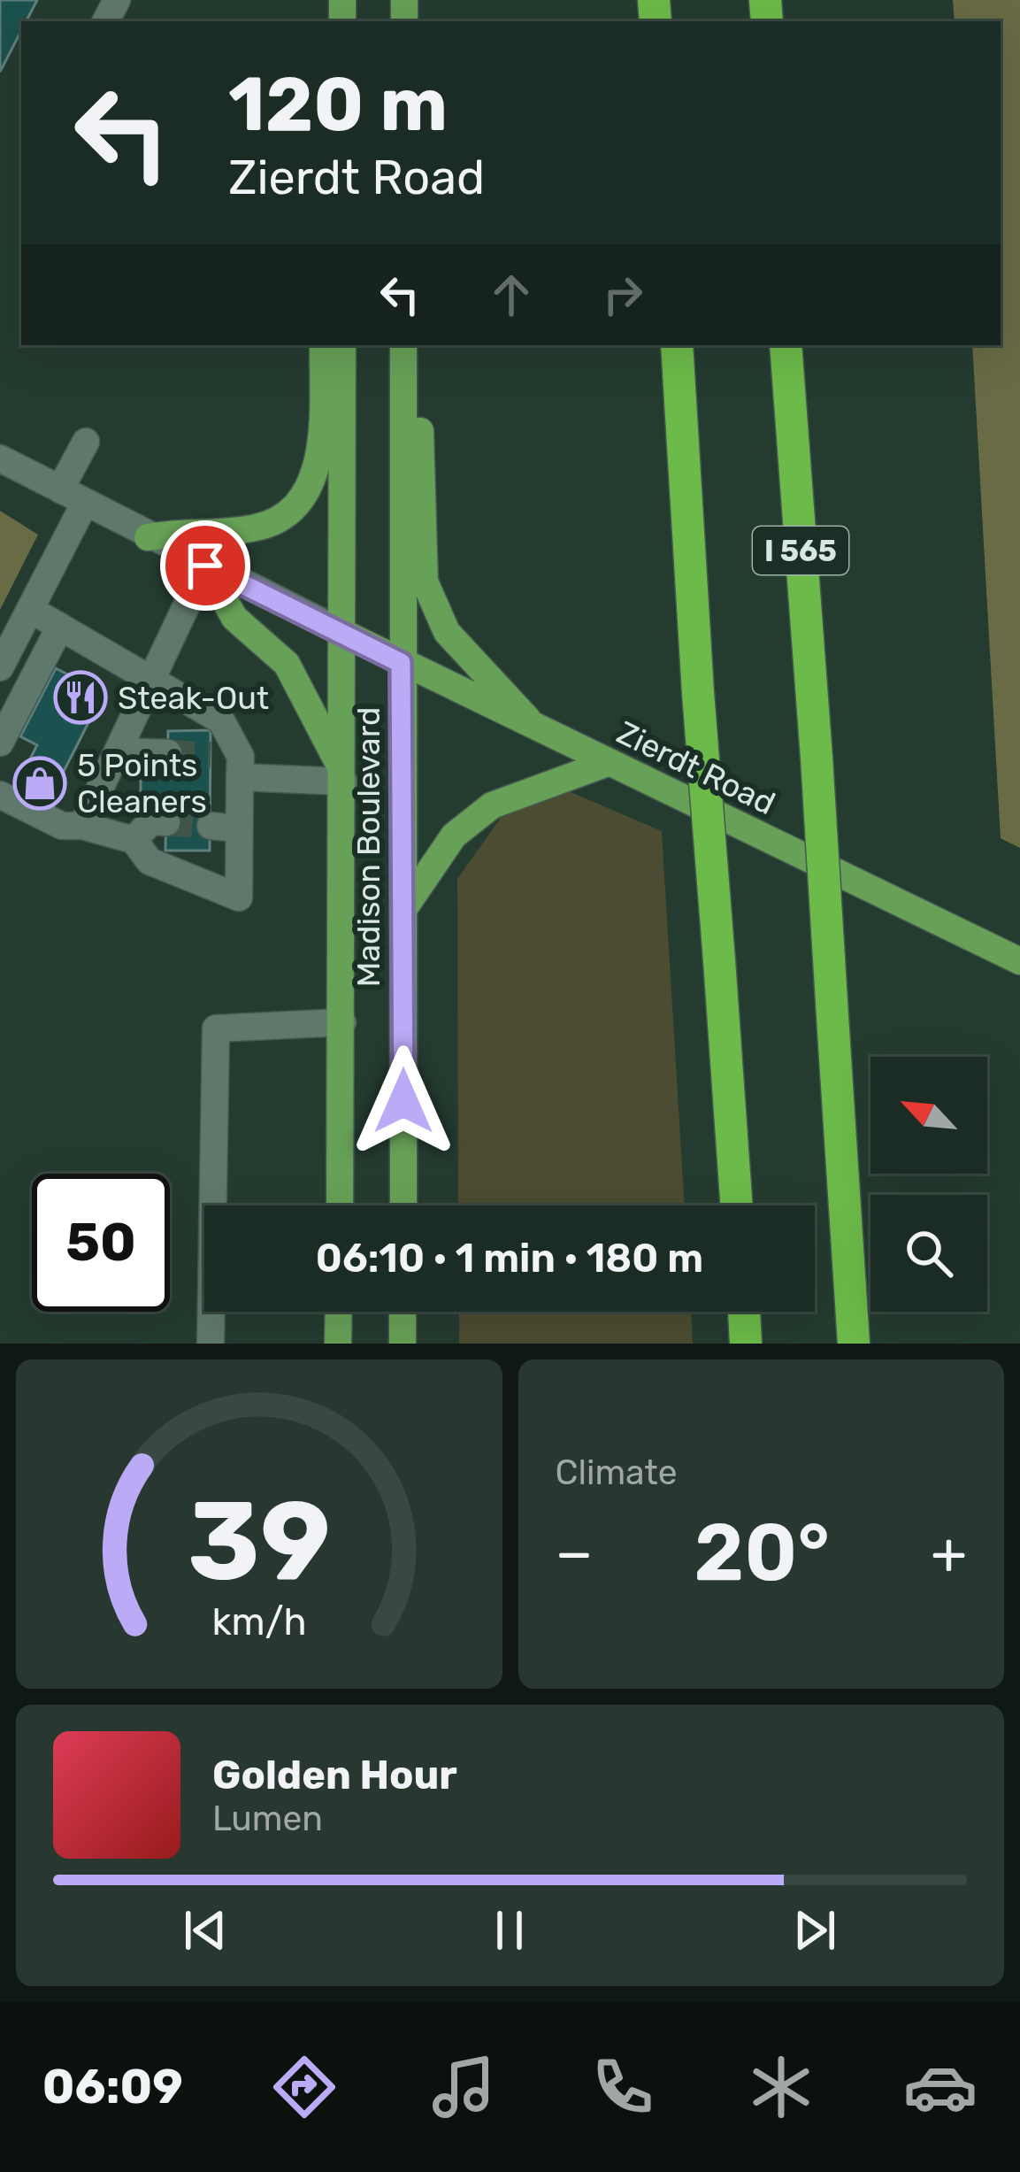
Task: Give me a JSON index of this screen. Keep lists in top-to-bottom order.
{
  "streets": {
    "highway": ["I 565"],
    "main road": ["Zierdt Road", "Madison Boulevard"]
  },
  "crossings": [
    ["Zierdt Road", "Madison Boulevard"]
  ],
  "places": {
    "restaurant": ["Steak-Out"],
    "shop": ["5 Points Cleaners"]
  },
  "north": "top left",
  "page": {
    "turn": ["120 m", "Zierdt Road"],
    "limit": "50",
    "trip": "06:10 · 1 min · 180 m",
    "tile": "Climate",
    "heat": ["−", "20°", "+"],
    "song": ["Golden Hour", "Lumen"],
    "tabs": "06:09",
    "gauge": ["39", "km/h"]
  }
}
